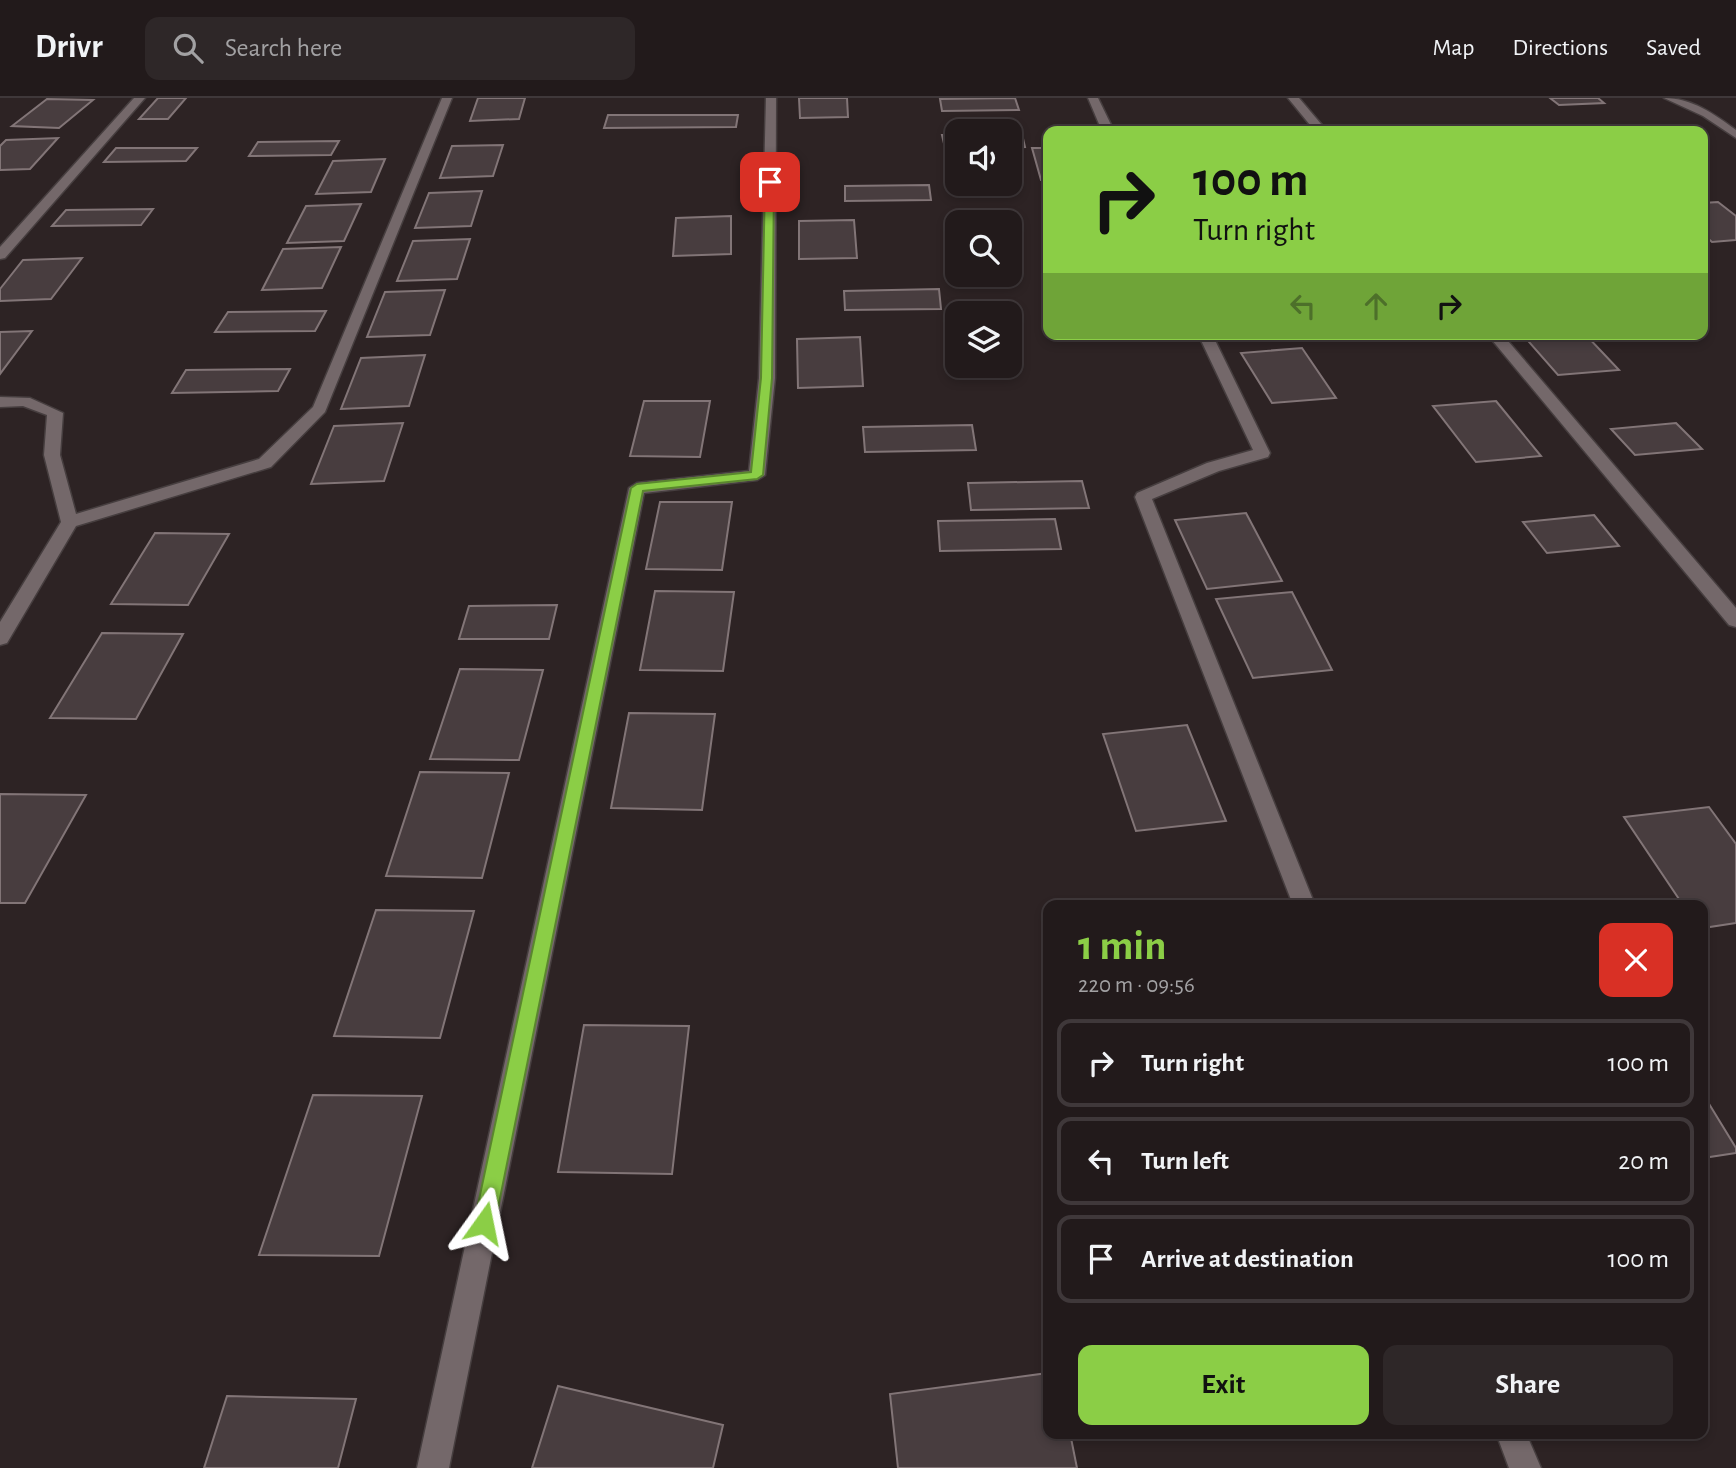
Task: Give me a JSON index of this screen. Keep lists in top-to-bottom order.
{
  "page": {
    "header": "Drivr",
    "search": "Search here",
    "nav": ["Map", "Directions", "Saved"],
    "turn": ["100 m", "Turn right"],
    "heading": ["1 min", "220 m · 09:56"],
    "list": [
      {
        "name": "Turn right",
        "value": "100 m"
      },
      {
        "name": "Turn left",
        "value": "20 m"
      },
      {
        "name": "Arrive at destination",
        "value": "100 m"
      }
    ],
    "buttons": ["Exit", "Share"]
  }
}
